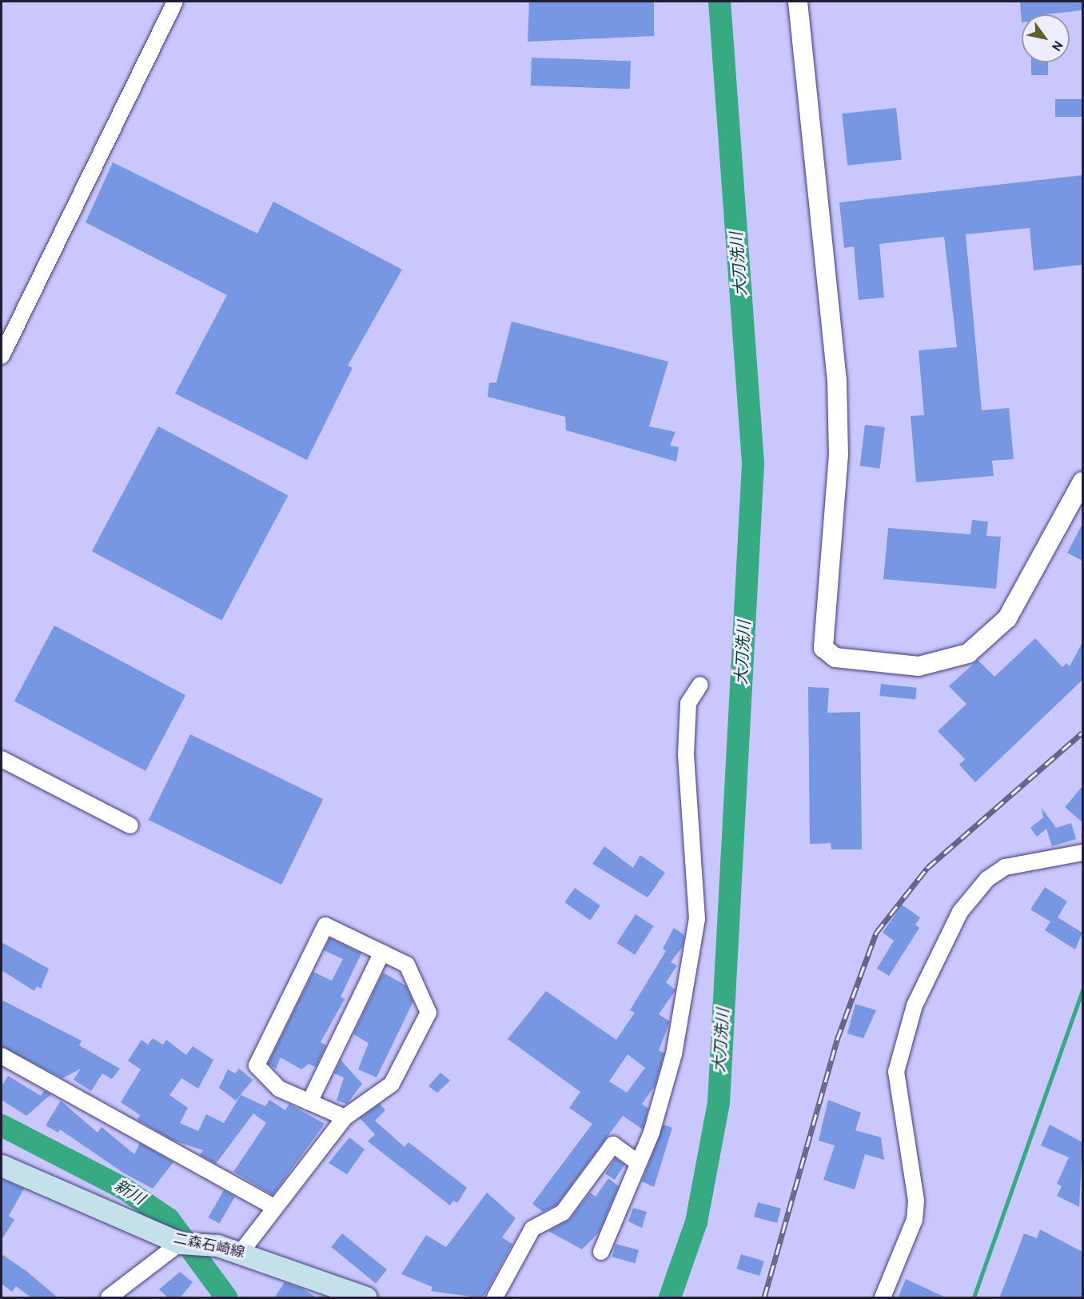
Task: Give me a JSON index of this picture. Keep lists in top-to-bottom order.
{
  "streets": {
    "main road": ["二森石崎線"]
  },
  "water": ["大刀洗川", "新川"],
  "north": "bottom right"
}
